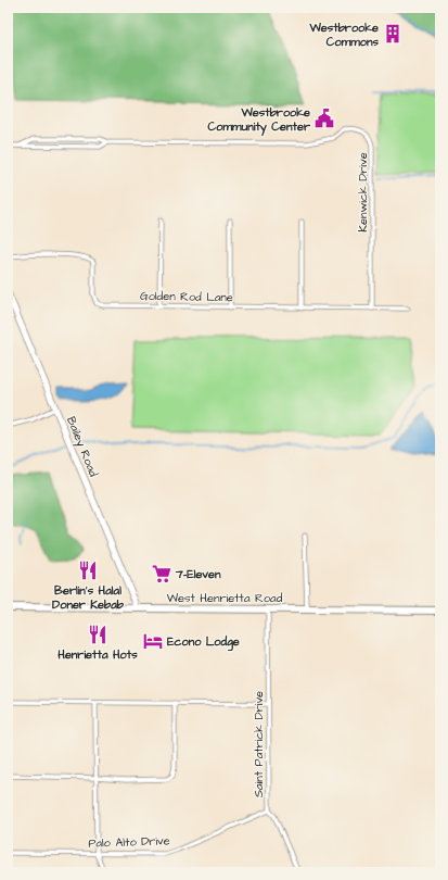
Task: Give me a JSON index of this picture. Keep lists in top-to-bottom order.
{
  "streets": {
    "main road": ["West Henrietta Road"],
    "street": [
      "Kenwick Drive",
      "Golden Rod Lane",
      "Bailey Road",
      "Saint Patrick Drive",
      "Palo Alto Drive"
    ]
  },
  "crossings": [
    ["Kenwick Drive", "Golden Rod Lane"],
    ["Bailey Road", "West Henrietta Road"],
    ["West Henrietta Road", "Saint Patrick Drive"],
    ["Saint Patrick Drive", "Palo Alto Drive"]
  ],
  "places": {
    "building": ["Westbrooke Commons"],
    "public building": ["Westbrooke Community Center"],
    "restaurant": ["Berlin's Halal Doner Kebab", "Henrietta Hots"],
    "supermarket": ["7-Eleven"],
    "hotel": ["Econo Lodge"]
  }
}
